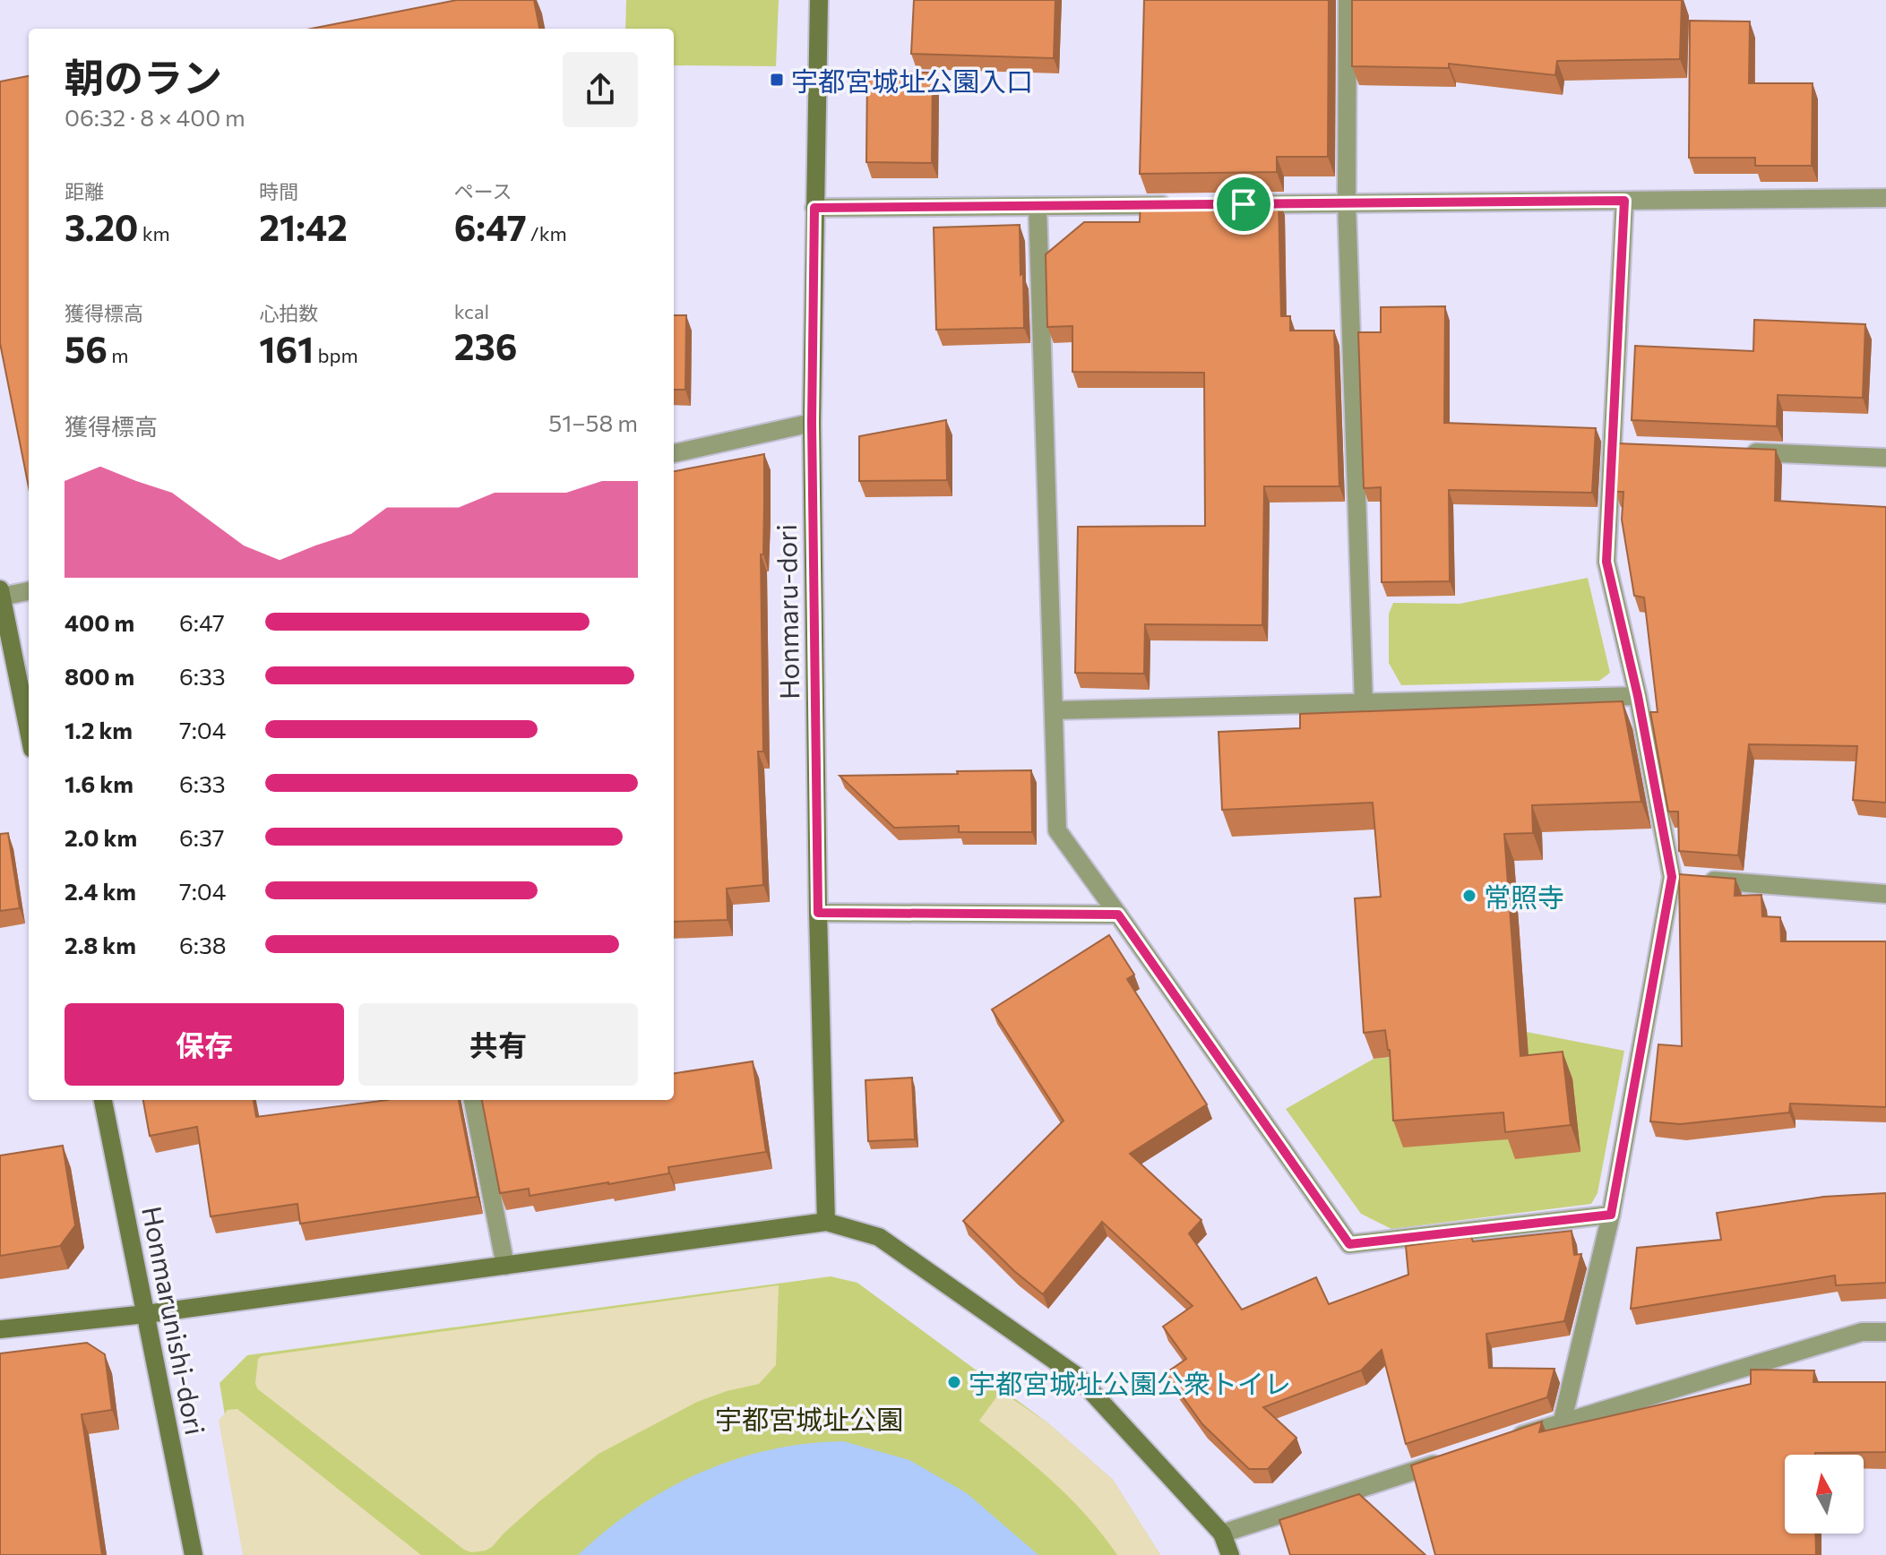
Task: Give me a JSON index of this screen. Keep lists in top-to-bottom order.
{
  "streets": {
    "street": ["Honmaru-dori", "Honmarunishi-dori"]
  },
  "parks": ["宇都宮城址公園"],
  "places": {
    "transit": ["宇都宮城址公園入口"],
    "other": ["常照寺", "宇都宮城址公園公衆トイレ"]
  },
  "north": "top",
  "page": {
    "heading": ["朝のラン", "06:32 · 8 × 400 m"],
    "stats": [
      ["距離", "3.20 km"],
      ["時間", "21:42"],
      ["ペース", "6:47 /km"],
      ["獲得標高", "56 m"],
      ["心拍数", "161 bpm"],
      ["kcal", "236"]
    ],
    "chart": ["獲得標高", "51–58 m"],
    "list": [
      {
        "name": "400 m",
        "note": "6:47"
      },
      {
        "name": "800 m",
        "note": "6:33"
      },
      {
        "name": "1.2 km",
        "note": "7:04"
      },
      {
        "name": "1.6 km",
        "note": "6:33"
      },
      {
        "name": "2.0 km",
        "note": "6:37"
      },
      {
        "name": "2.4 km",
        "note": "7:04"
      },
      {
        "name": "2.8 km",
        "note": "6:38"
      }
    ],
    "buttons": ["保存", "共有"]
  }
}
